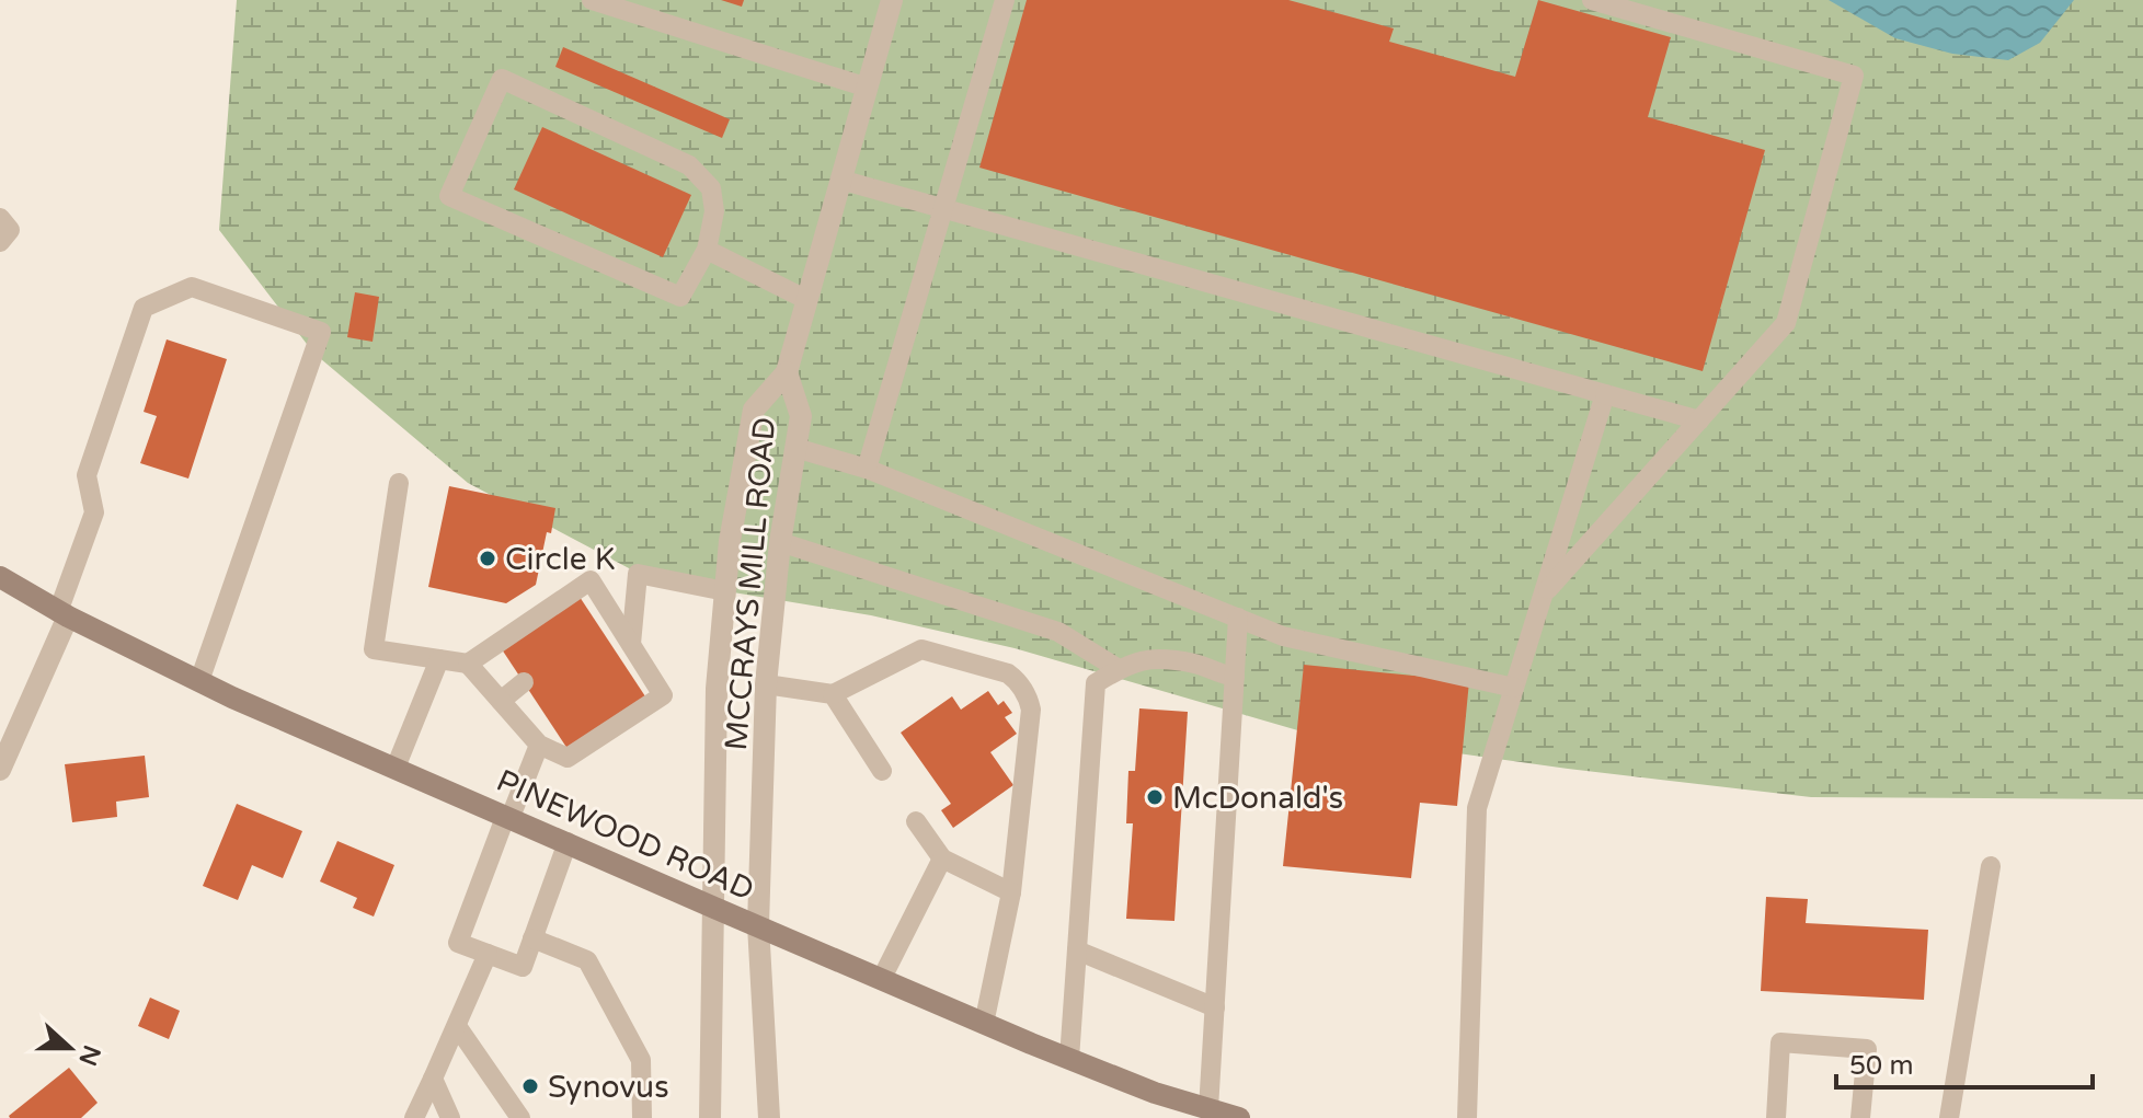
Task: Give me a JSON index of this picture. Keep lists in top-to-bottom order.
{
  "streets": {
    "main road": ["PINEWOOD ROAD"],
    "street": ["MCCRAYS MILL ROAD"]
  },
  "crossings": [
    ["MCCRAYS MILL ROAD", "PINEWOOD ROAD"]
  ],
  "places": ["Circle K", "McDonald's", "Synovus"],
  "scale_bar": "50 m",
  "north": "right"
}
